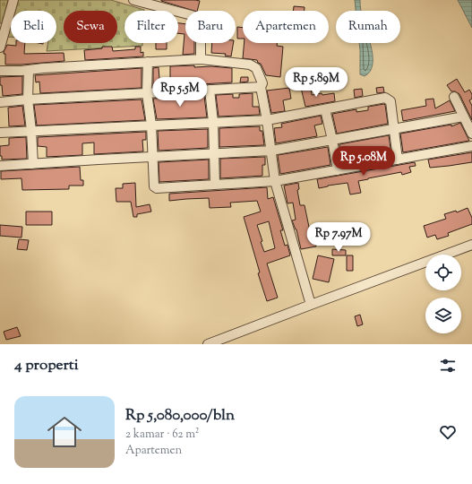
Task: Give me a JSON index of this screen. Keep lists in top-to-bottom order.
{
  "page": {
    "chip": [
      "Beli",
      "Sewa",
      "Filter",
      "Baru",
      "Apartemen",
      "Rumah"
    ],
    "price": [
      "Rp 5.89M",
      "Rp 5.5M",
      "Rp 5.08M",
      "Rp 7.97M"
    ],
    "heading": "4 properti",
    "list": [
      {
        "name": "Rp 5,080,000/bln",
        "note": "2 kamar · 62 m² · Apartemen"
      }
    ]
  }
}
